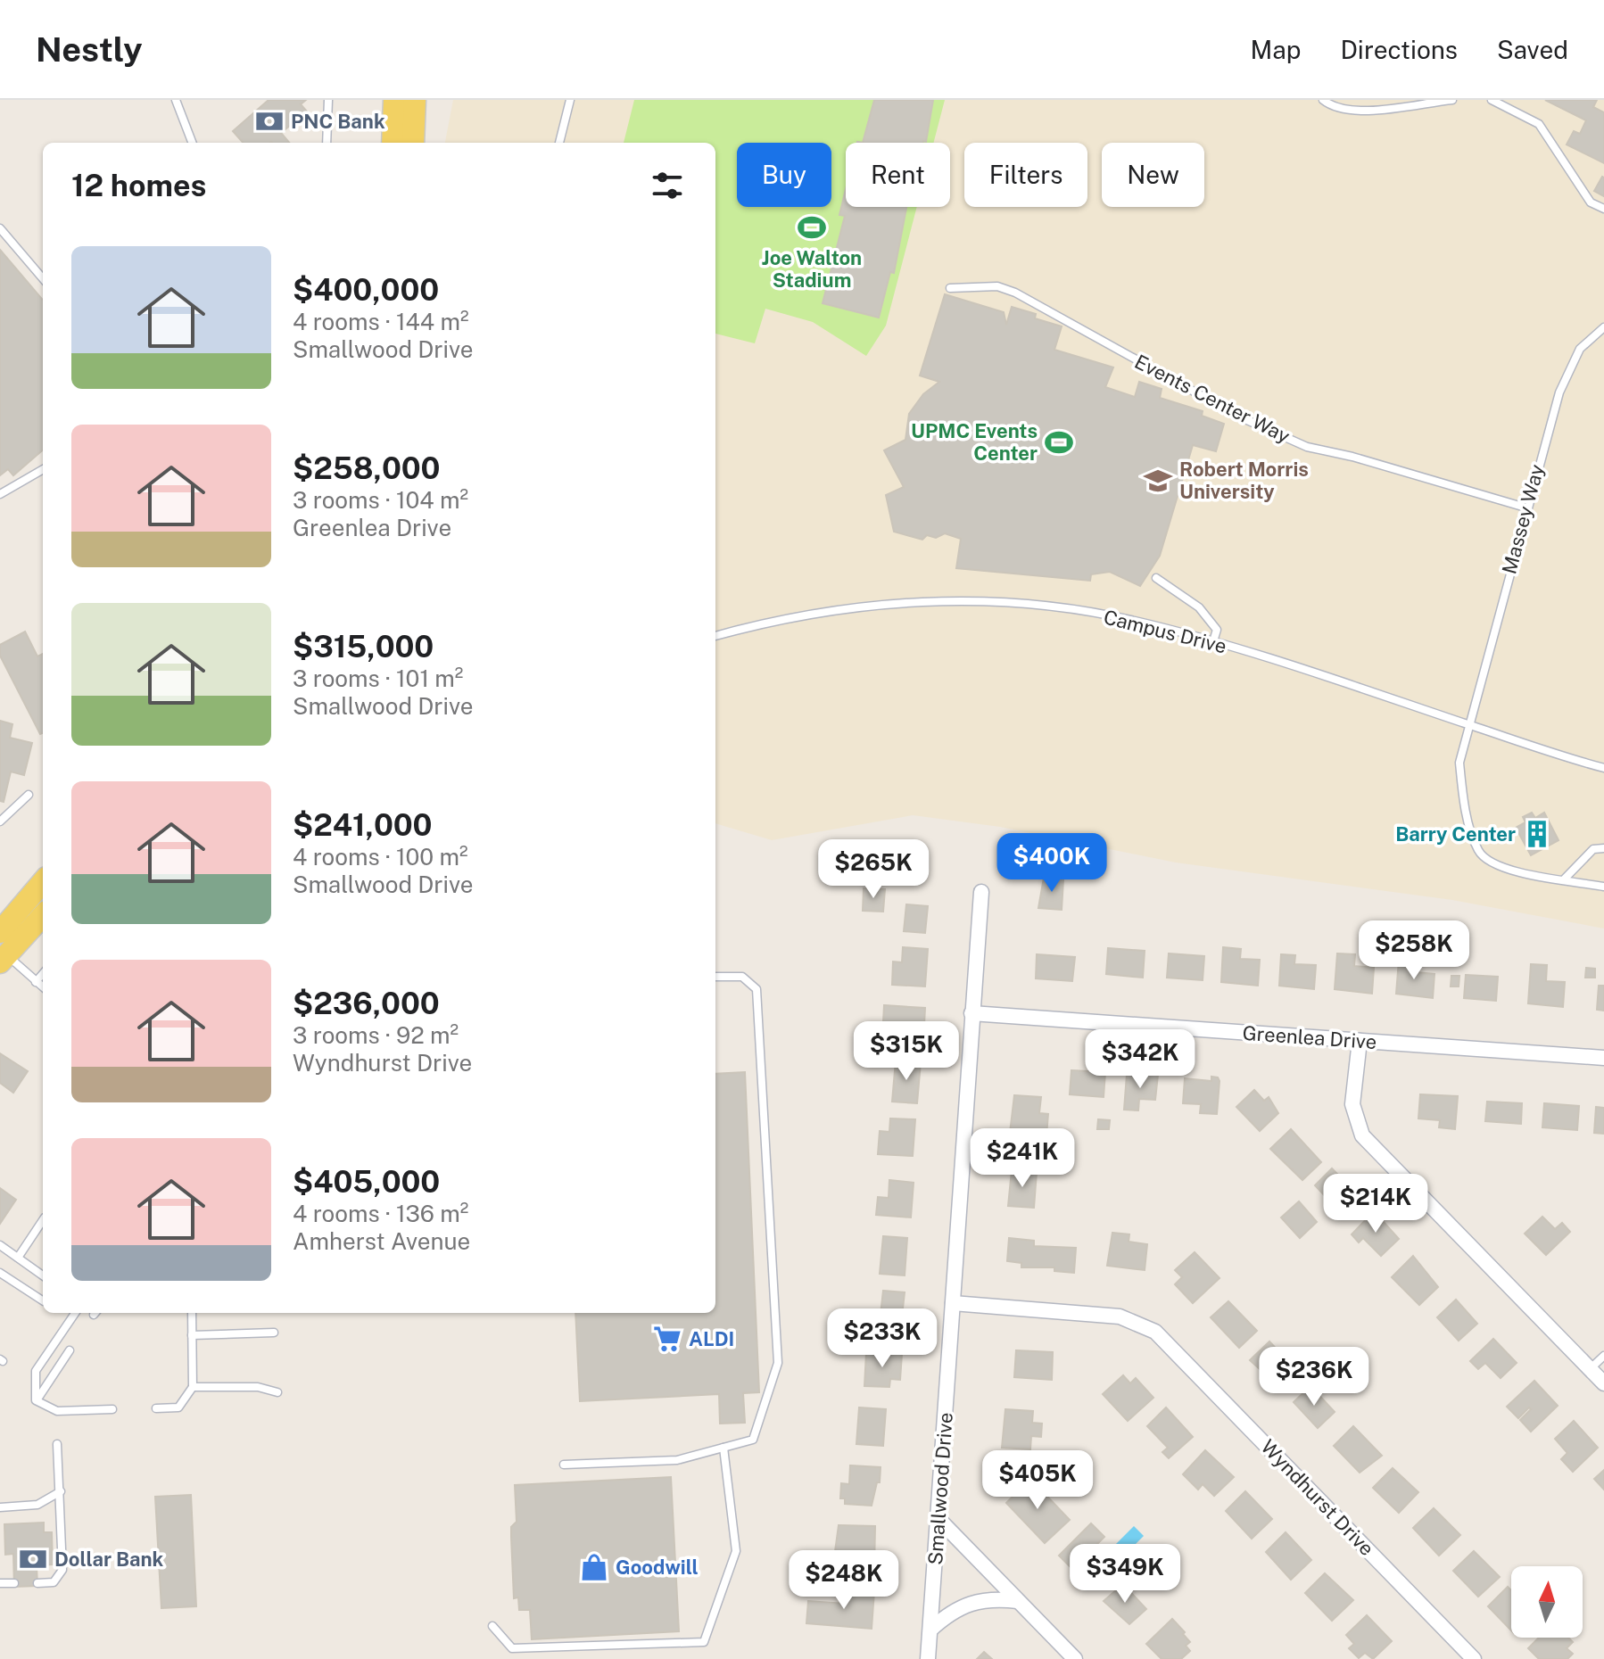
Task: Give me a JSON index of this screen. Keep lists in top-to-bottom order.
{
  "streets": {
    "street": ["Greenlea Drive", "Smallwood Drive", "Wyndhurst Drive"],
    "lane": ["Events Center Way", "Massey Way", "Campus Drive"]
  },
  "crossings": [
    ["Events Center Way", "Massey Way"],
    ["Massey Way", "Campus Drive"],
    ["Greenlea Drive", "Smallwood Drive"],
    ["Smallwood Drive", "Wyndhurst Drive"]
  ],
  "places": {
    "bank": ["PNC Bank", "Dollar Bank"],
    "sports": ["Joe Walton Stadium", "UPMC Events Center"],
    "school or university": ["Robert Morris University"],
    "building": ["Barry Center"],
    "supermarket": ["ALDI"],
    "shop": ["Goodwill"]
  },
  "north": "top",
  "page": {
    "header": "Nestly",
    "nav": ["Map", "Directions", "Saved"],
    "chip": [
      "Buy",
      "Rent",
      "Filters",
      "New"
    ],
    "heading": "12 homes",
    "list": [
      {
        "name": "$400,000",
        "note": "4 rooms · 144 m² · Smallwood Drive"
      },
      {
        "name": "$258,000",
        "note": "3 rooms · 104 m² · Greenlea Drive"
      },
      {
        "name": "$315,000",
        "note": "3 rooms · 101 m² · Smallwood Drive"
      },
      {
        "name": "$241,000",
        "note": "4 rooms · 100 m² · Smallwood Drive"
      },
      {
        "name": "$236,000",
        "note": "3 rooms · 92 m² · Wyndhurst Drive"
      },
      {
        "name": "$405,000",
        "note": "4 rooms · 136 m² · Amherst Avenue"
      }
    ],
    "price": [
      "$400K",
      "$265K",
      "$258K",
      "$315K",
      "$342K",
      "$241K",
      "$214K",
      "$233K",
      "$236K",
      "$405K",
      "$349K",
      "$248K"
    ]
  }
}
